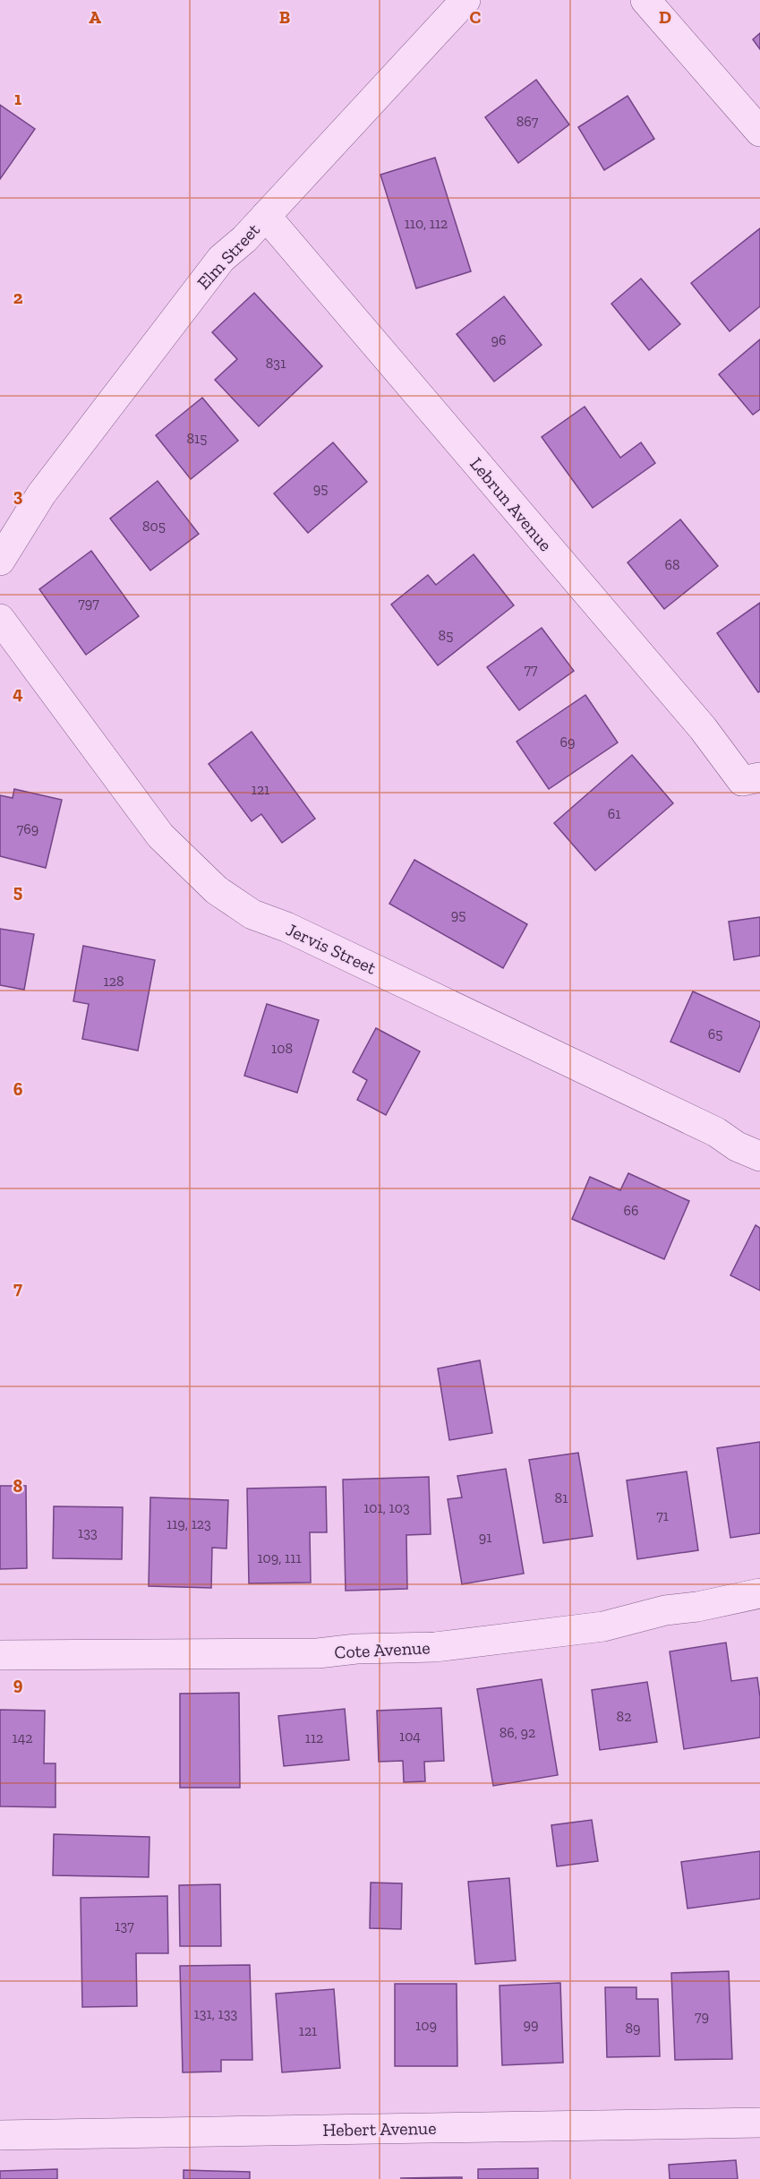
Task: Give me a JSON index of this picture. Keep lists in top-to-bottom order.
{
  "streets": {
    "street": [
      "Elm Street",
      "Lebrun Avenue",
      "Jervis Street",
      "Cote Avenue",
      "Hebert Avenue"
    ]
  },
  "crossings": [
    ["Elm Street", "Lebrun Avenue"]
  ],
  "house_numbers": [
    "867",
    "110, 112",
    "96",
    "831",
    "815",
    "95",
    "805",
    "68",
    "797",
    "85",
    "77",
    "69",
    "121",
    "61",
    "769",
    "95",
    "128",
    "65",
    "108",
    "66",
    "81",
    "101, 103",
    "71",
    "119, 123",
    "133",
    "91",
    "109, 111",
    "82",
    "86, 92",
    "104",
    "142",
    "112",
    "137",
    "131, 133",
    "79",
    "99",
    "109",
    "89",
    "121"
  ],
  "grid": {
    "columns": [
      "A",
      "B",
      "C",
      "D"
    ],
    "rows": [
      "1",
      "2",
      "3",
      "4",
      "5",
      "6",
      "7",
      "8",
      "9"
    ]
  }
}
